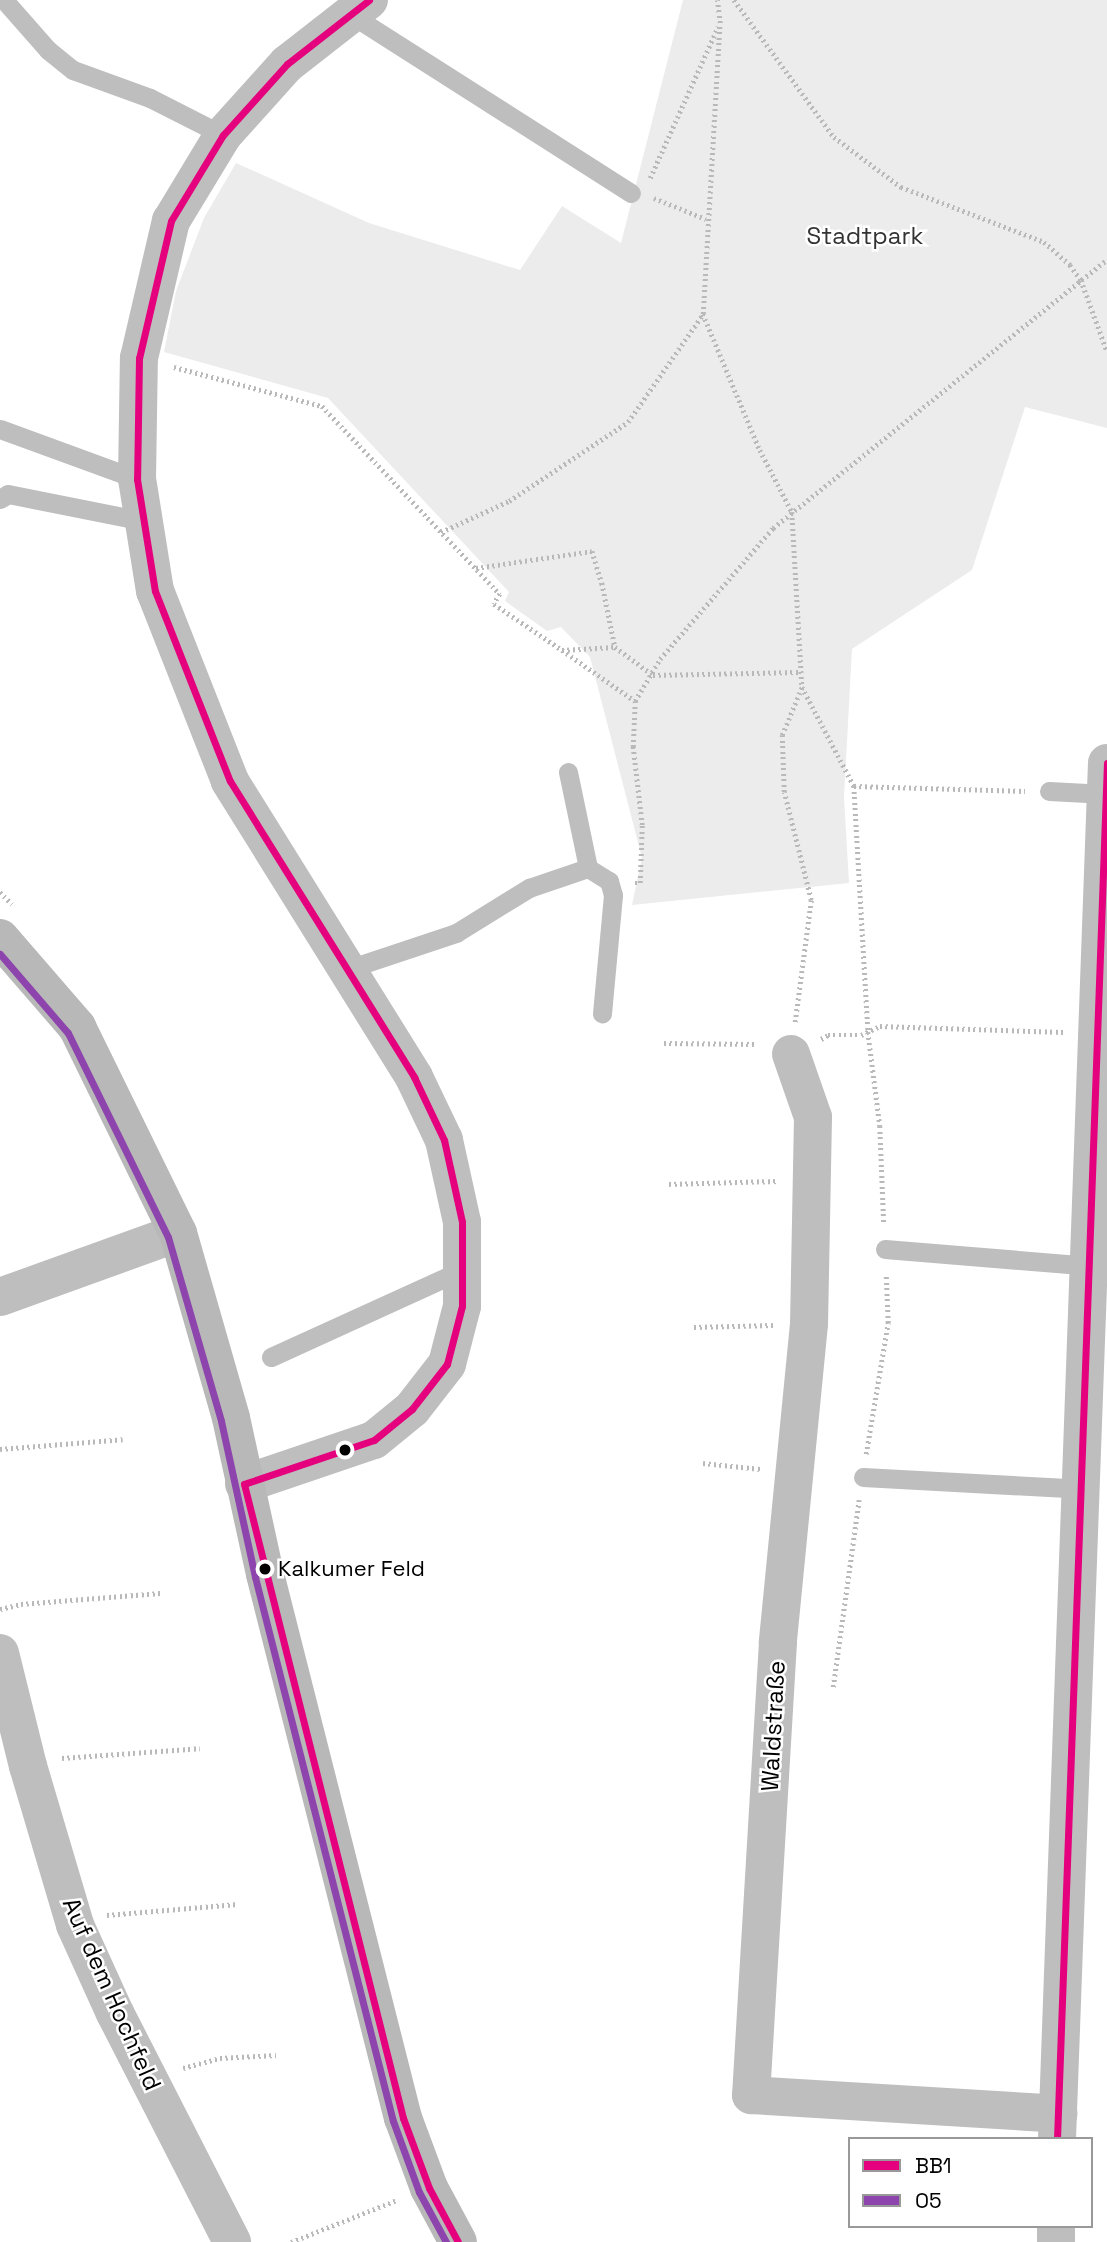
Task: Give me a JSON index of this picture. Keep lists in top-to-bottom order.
{
  "streets": {
    "street": ["Waldstraße", "Auf dem Hochfeld"]
  },
  "parks": ["Stadtpark"],
  "places": ["Kalkumer Feld"],
  "lines": ["transit line BB1", "transit line O5"],
  "legend": ["BB1", "O5"]
}
